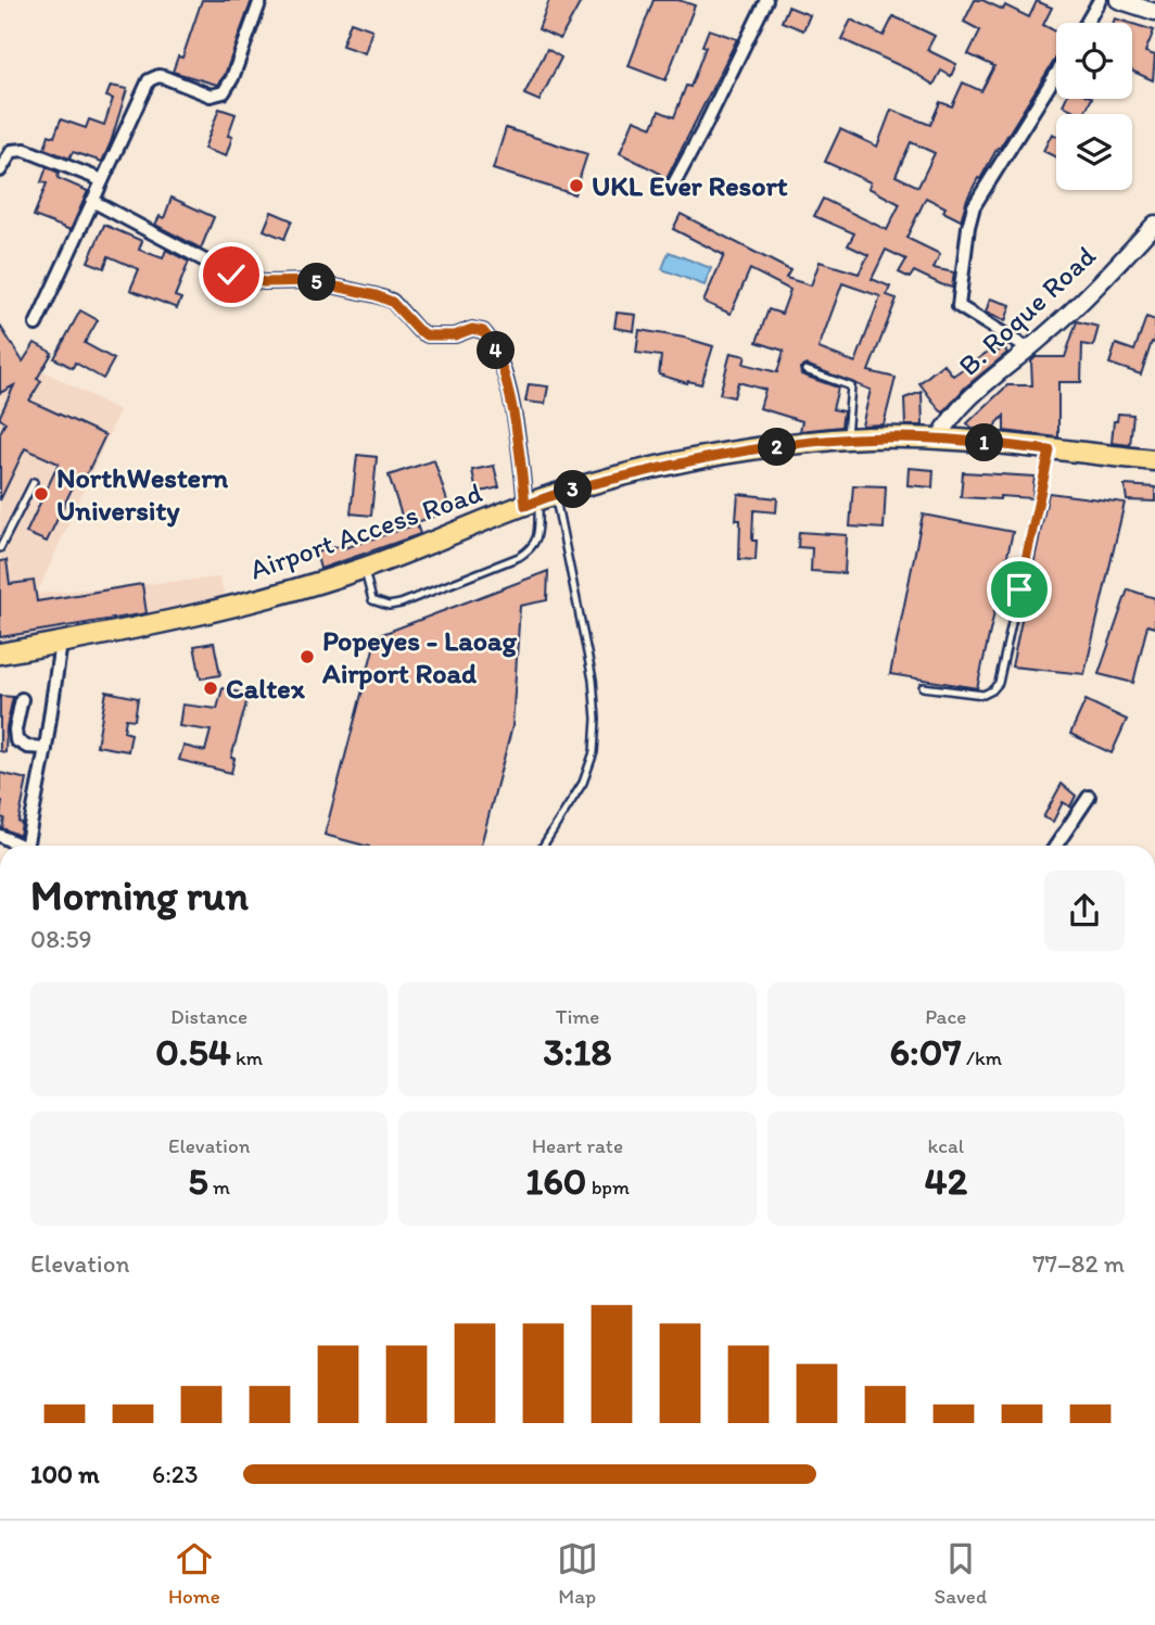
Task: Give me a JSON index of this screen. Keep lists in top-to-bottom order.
{
  "streets": {
    "main road": ["Airport Access Road"],
    "street": ["B. Roque Road"]
  },
  "crossings": [
    ["B. Roque Road", "Airport Access Road"]
  ],
  "places": [
    "UKL Ever Resort",
    "NorthWestern University",
    "Popeyes - Laoag Airport Road",
    "Caltex"
  ],
  "page": {
    "pins": [
      "5",
      "4",
      "1",
      "2",
      "3"
    ],
    "heading": ["Morning run", "08:59"],
    "stats": [
      ["Distance", "0.54 km"],
      ["Time", "3:18"],
      ["Pace", "6:07 /km"],
      ["Elevation", "5 m"],
      ["Heart rate", "160 bpm"],
      ["kcal", "42"]
    ],
    "chart": ["Elevation", "77–82 m"],
    "list": [
      {
        "name": "100 m",
        "note": "6:23"
      }
    ],
    "tabs": ["Home", "Map", "Saved"]
  }
}
